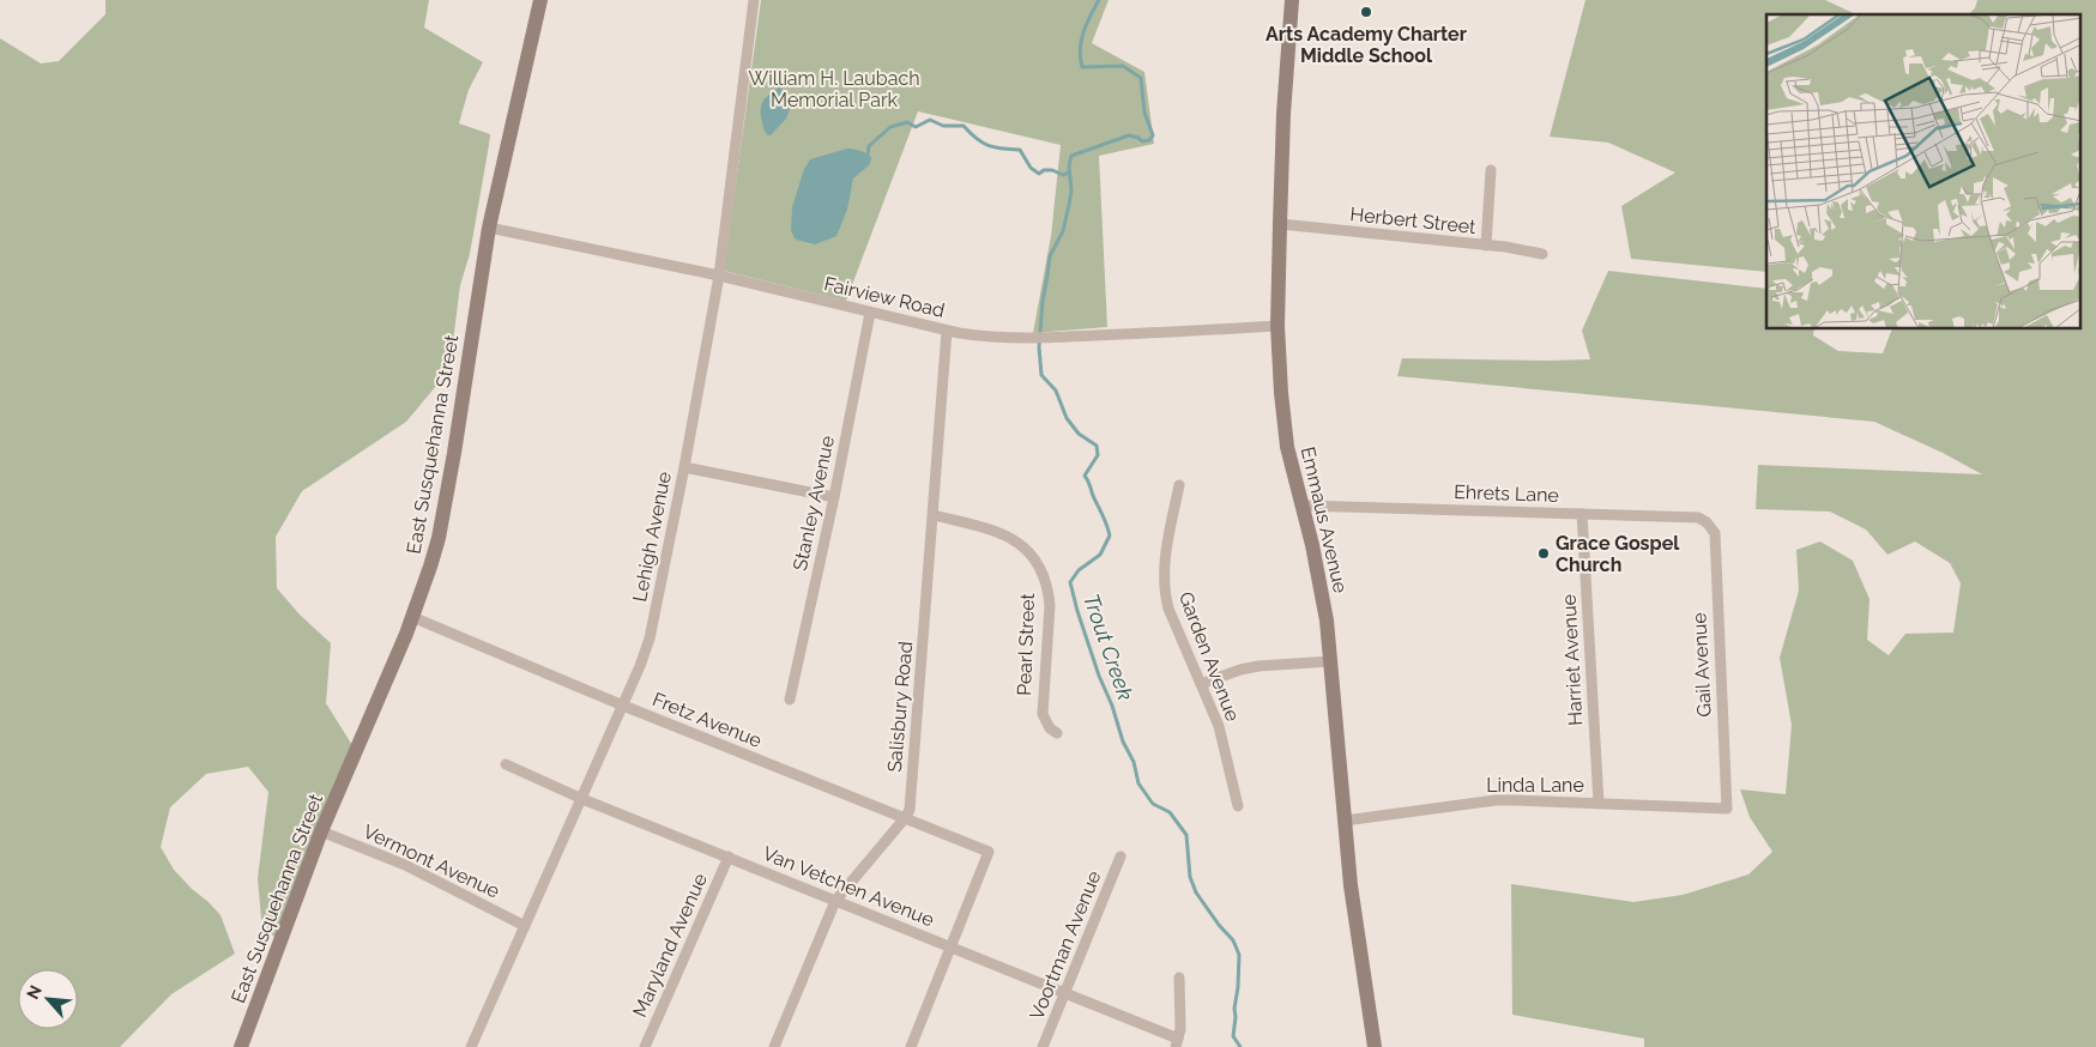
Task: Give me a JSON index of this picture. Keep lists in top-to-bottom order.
{
  "streets": {
    "main road": ["East Susquehanna Street", "Emmaus Avenue"],
    "street": [
      "Herbert Street",
      "Fairview Road",
      "Ehrets Lane",
      "Stanley Avenue",
      "Lehigh Avenue",
      "Pearl Street",
      "Garden Avenue",
      "Harriet Avenue",
      "Gail Avenue",
      "Salisbury Road",
      "Fretz Avenue",
      "Linda Lane",
      "Vermont Avenue",
      "Van Vetchen Avenue",
      "Maryland Avenue",
      "Voortman Avenue"
    ]
  },
  "crossings": [
    ["Herbert Street", "Emmaus Avenue"],
    ["Fairview Road", "East Susquehanna Street"],
    ["Fairview Road", "Stanley Avenue"],
    ["Fairview Road", "Emmaus Avenue"],
    ["Fairview Road", "Lehigh Avenue"],
    ["Fairview Road", "Salisbury Road"],
    ["East Susquehanna Street", "Fretz Avenue"],
    ["East Susquehanna Street", "Vermont Avenue"],
    ["Ehrets Lane", "Emmaus Avenue"],
    ["Ehrets Lane", "Harriet Avenue"],
    ["Ehrets Lane", "Gail Avenue"],
    ["Emmaus Avenue", "Linda Lane"],
    ["Lehigh Avenue", "Fretz Avenue"],
    ["Lehigh Avenue", "Vermont Avenue"],
    ["Lehigh Avenue", "Van Vetchen Avenue"],
    ["Pearl Street", "Salisbury Road"],
    ["Harriet Avenue", "Linda Lane"],
    ["Gail Avenue", "Linda Lane"],
    ["Salisbury Road", "Fretz Avenue"],
    ["Salisbury Road", "Van Vetchen Avenue"],
    ["Fretz Avenue", "Van Vetchen Avenue"],
    ["Van Vetchen Avenue", "Maryland Avenue"],
    ["Van Vetchen Avenue", "Voortman Avenue"]
  ],
  "water": ["Trout Creek"],
  "parks": ["William H. Laubach Memorial Park"],
  "places": ["Arts Academy Charter Middle School", "Grace Gospel Church"],
  "north": "top left"
}
